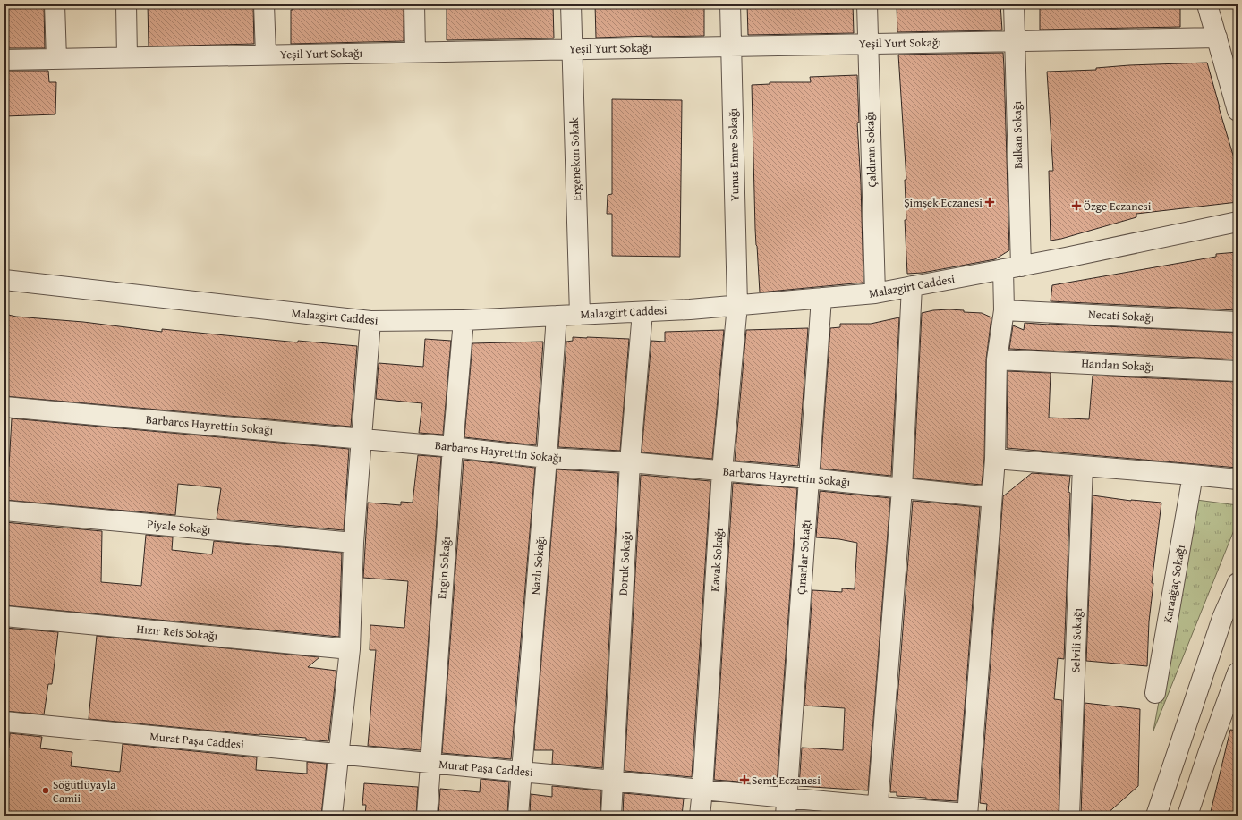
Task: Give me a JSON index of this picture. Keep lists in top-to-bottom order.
{
  "streets": {
    "street": [
      "Yeşil Yurt Sokağı",
      "Balkan Sokağı",
      "Çaldıran Sokağı",
      "Yunus Emre Sokağı",
      "Ergenekon Sokak",
      "Malazgirt Caddesi",
      "Necati Sokağı",
      "Handan Sokağı",
      "Barbaros Hayrettin Sokağı",
      "Piyale Sokağı",
      "Çınarlar Sokağı",
      "Kavak Sokağı",
      "Doruk Sokağı",
      "Nazlı Sokağı",
      "Engin Sokağı",
      "Karaağaç Sokağı",
      "Hızır Reis Sokağı",
      "Selvili Sokağı",
      "Murat Paşa Caddesi"
    ]
  },
  "crossings": [
    ["Yeşil Yurt Sokağı", "Balkan Sokağı"],
    ["Yeşil Yurt Sokağı", "Çaldıran Sokağı"],
    ["Yeşil Yurt Sokağı", "Yunus Emre Sokağı"],
    ["Yeşil Yurt Sokağı", "Ergenekon Sokak"],
    ["Balkan Sokağı", "Malazgirt Caddesi"],
    ["Balkan Sokağı", "Necati Sokağı"],
    ["Balkan Sokağı", "Handan Sokağı"],
    ["Balkan Sokağı", "Barbaros Hayrettin Sokağı"],
    ["Balkan Sokağı", "Murat Paşa Caddesi"],
    ["Çaldıran Sokağı", "Malazgirt Caddesi"],
    ["Yunus Emre Sokağı", "Malazgirt Caddesi"],
    ["Yunus Emre Sokağı", "Kavak Sokağı"],
    ["Ergenekon Sokak", "Malazgirt Caddesi"],
    ["Malazgirt Caddesi", "Çınarlar Sokağı"],
    ["Malazgirt Caddesi", "Kavak Sokağı"],
    ["Malazgirt Caddesi", "Doruk Sokağı"],
    ["Malazgirt Caddesi", "Nazlı Sokağı"],
    ["Malazgirt Caddesi", "Engin Sokağı"],
    ["Barbaros Hayrettin Sokağı", "Çınarlar Sokağı"],
    ["Barbaros Hayrettin Sokağı", "Kavak Sokağı"],
    ["Barbaros Hayrettin Sokağı", "Doruk Sokağı"],
    ["Barbaros Hayrettin Sokağı", "Nazlı Sokağı"],
    ["Barbaros Hayrettin Sokağı", "Engin Sokağı"],
    ["Çınarlar Sokağı", "Murat Paşa Caddesi"],
    ["Kavak Sokağı", "Murat Paşa Caddesi"],
    ["Doruk Sokağı", "Murat Paşa Caddesi"],
    ["Nazlı Sokağı", "Murat Paşa Caddesi"],
    ["Engin Sokağı", "Murat Paşa Caddesi"]
  ],
  "places": {
    "health": ["Şimşek Eczanesi", "Özge Eczanesi", "Semt Eczanesi"],
    "other": ["Söğütlüyayla Camii"]
  }
}
